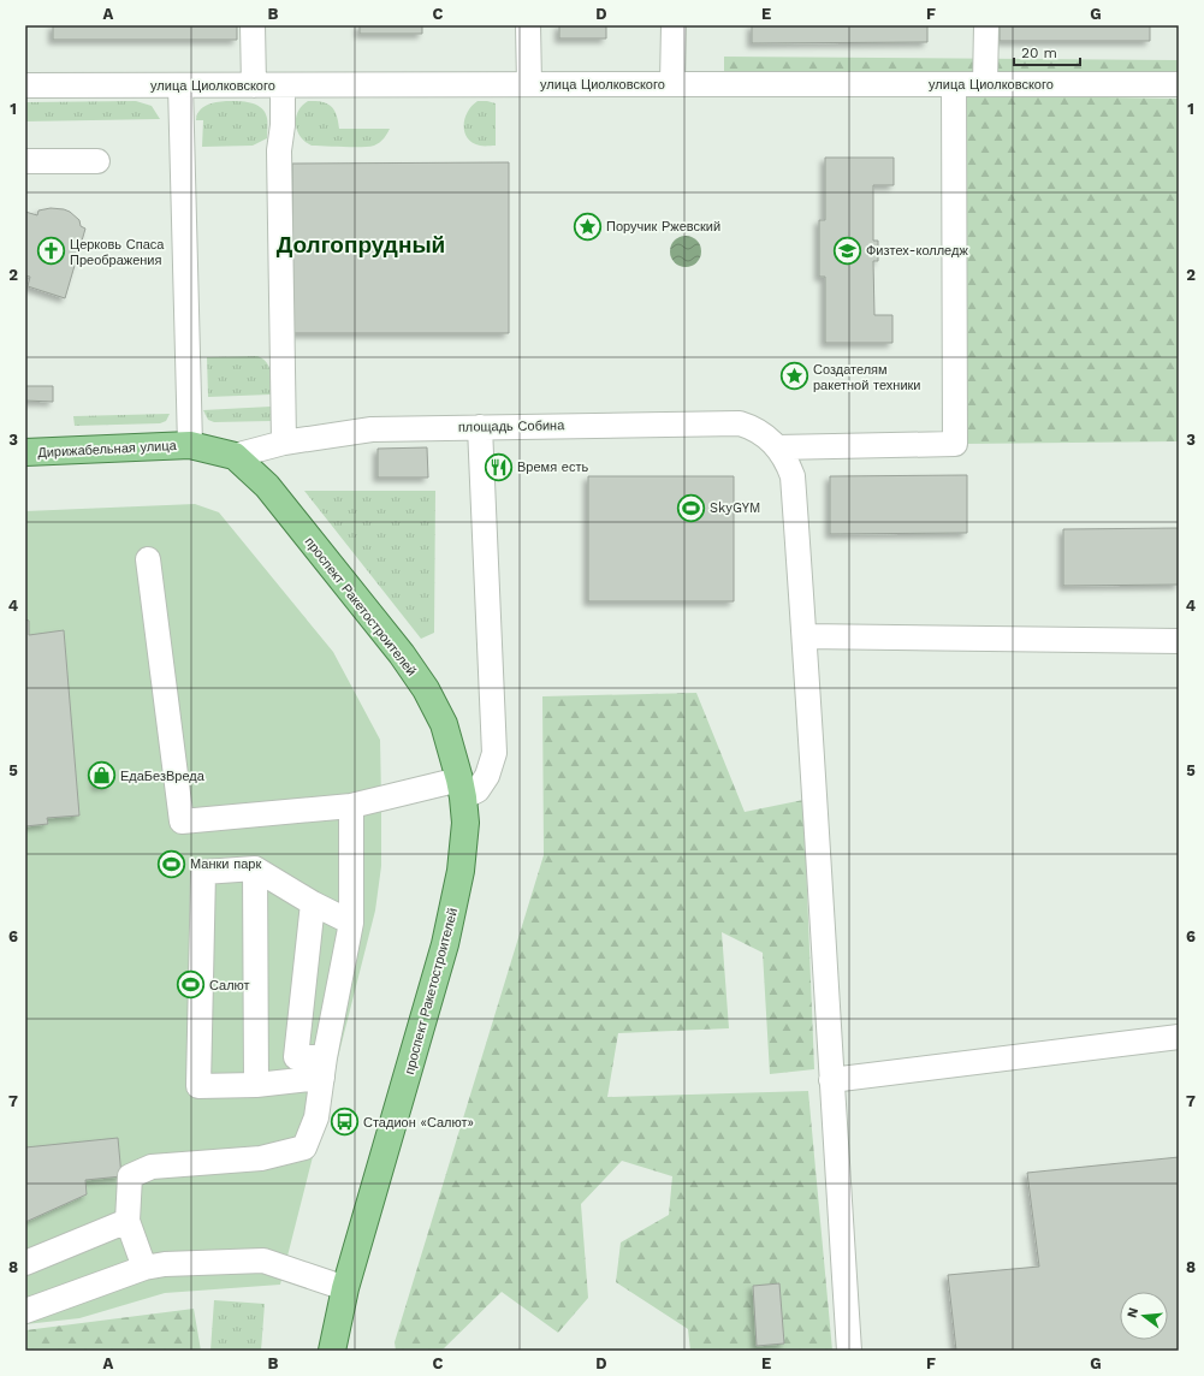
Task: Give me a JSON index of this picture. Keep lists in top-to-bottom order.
{
  "streets": {
    "main road": ["Дирижабельная улица", "проспект Ракетостроителей"],
    "street": ["улица Циолковского", "площадь Собина"]
  },
  "crossings": [
    ["Дирижабельная улица", "проспект Ракетостроителей"]
  ],
  "districts": ["Долгопрудный"],
  "places": {
    "place": ["Поручик Ржевский", "Создателям ракетной техники"],
    "school or university": ["Физтех-колледж"],
    "church": ["Церковь Спаса Преображения"],
    "restaurant": ["Время есть"],
    "sports": ["SkyGYM", "Манки парк", "Салют"],
    "shop": ["ЕдаБезВреда"],
    "bus stop": ["Стадион «Салют»"]
  },
  "scale_bar": "20 m",
  "north": "left",
  "grid": {
    "columns": [
      "A",
      "B",
      "C",
      "D",
      "E",
      "F",
      "G"
    ],
    "rows": [
      "1",
      "2",
      "3",
      "4",
      "5",
      "6",
      "7",
      "8"
    ]
  }
}
